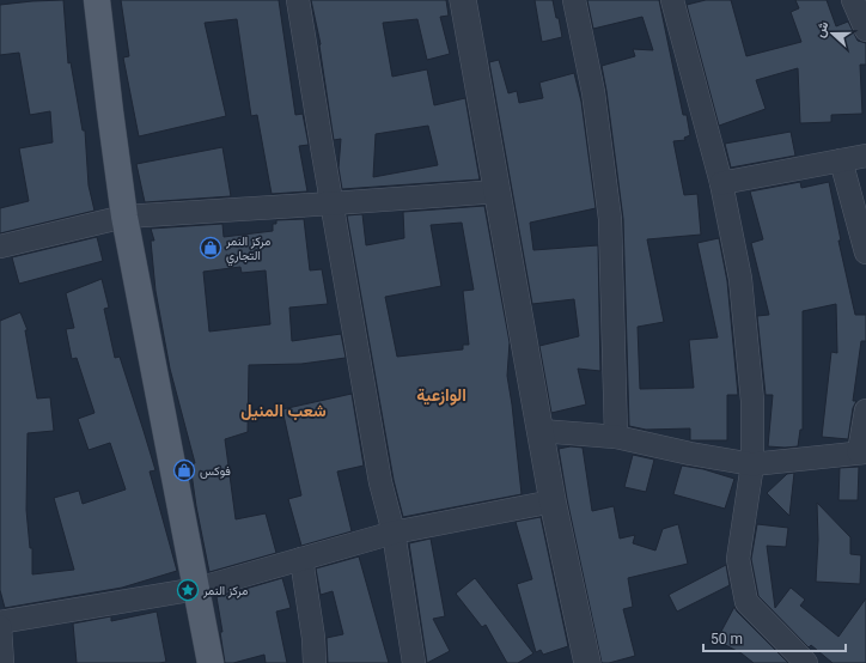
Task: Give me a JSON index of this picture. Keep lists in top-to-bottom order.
{
  "districts": ["الوازعية", "شعب المنيل"],
  "places": {
    "shop": ["مركز النمر التجاري", "فوكس"],
    "place": ["مركز النمر"]
  },
  "scale_bar": "50 m",
  "north": "left"
}
